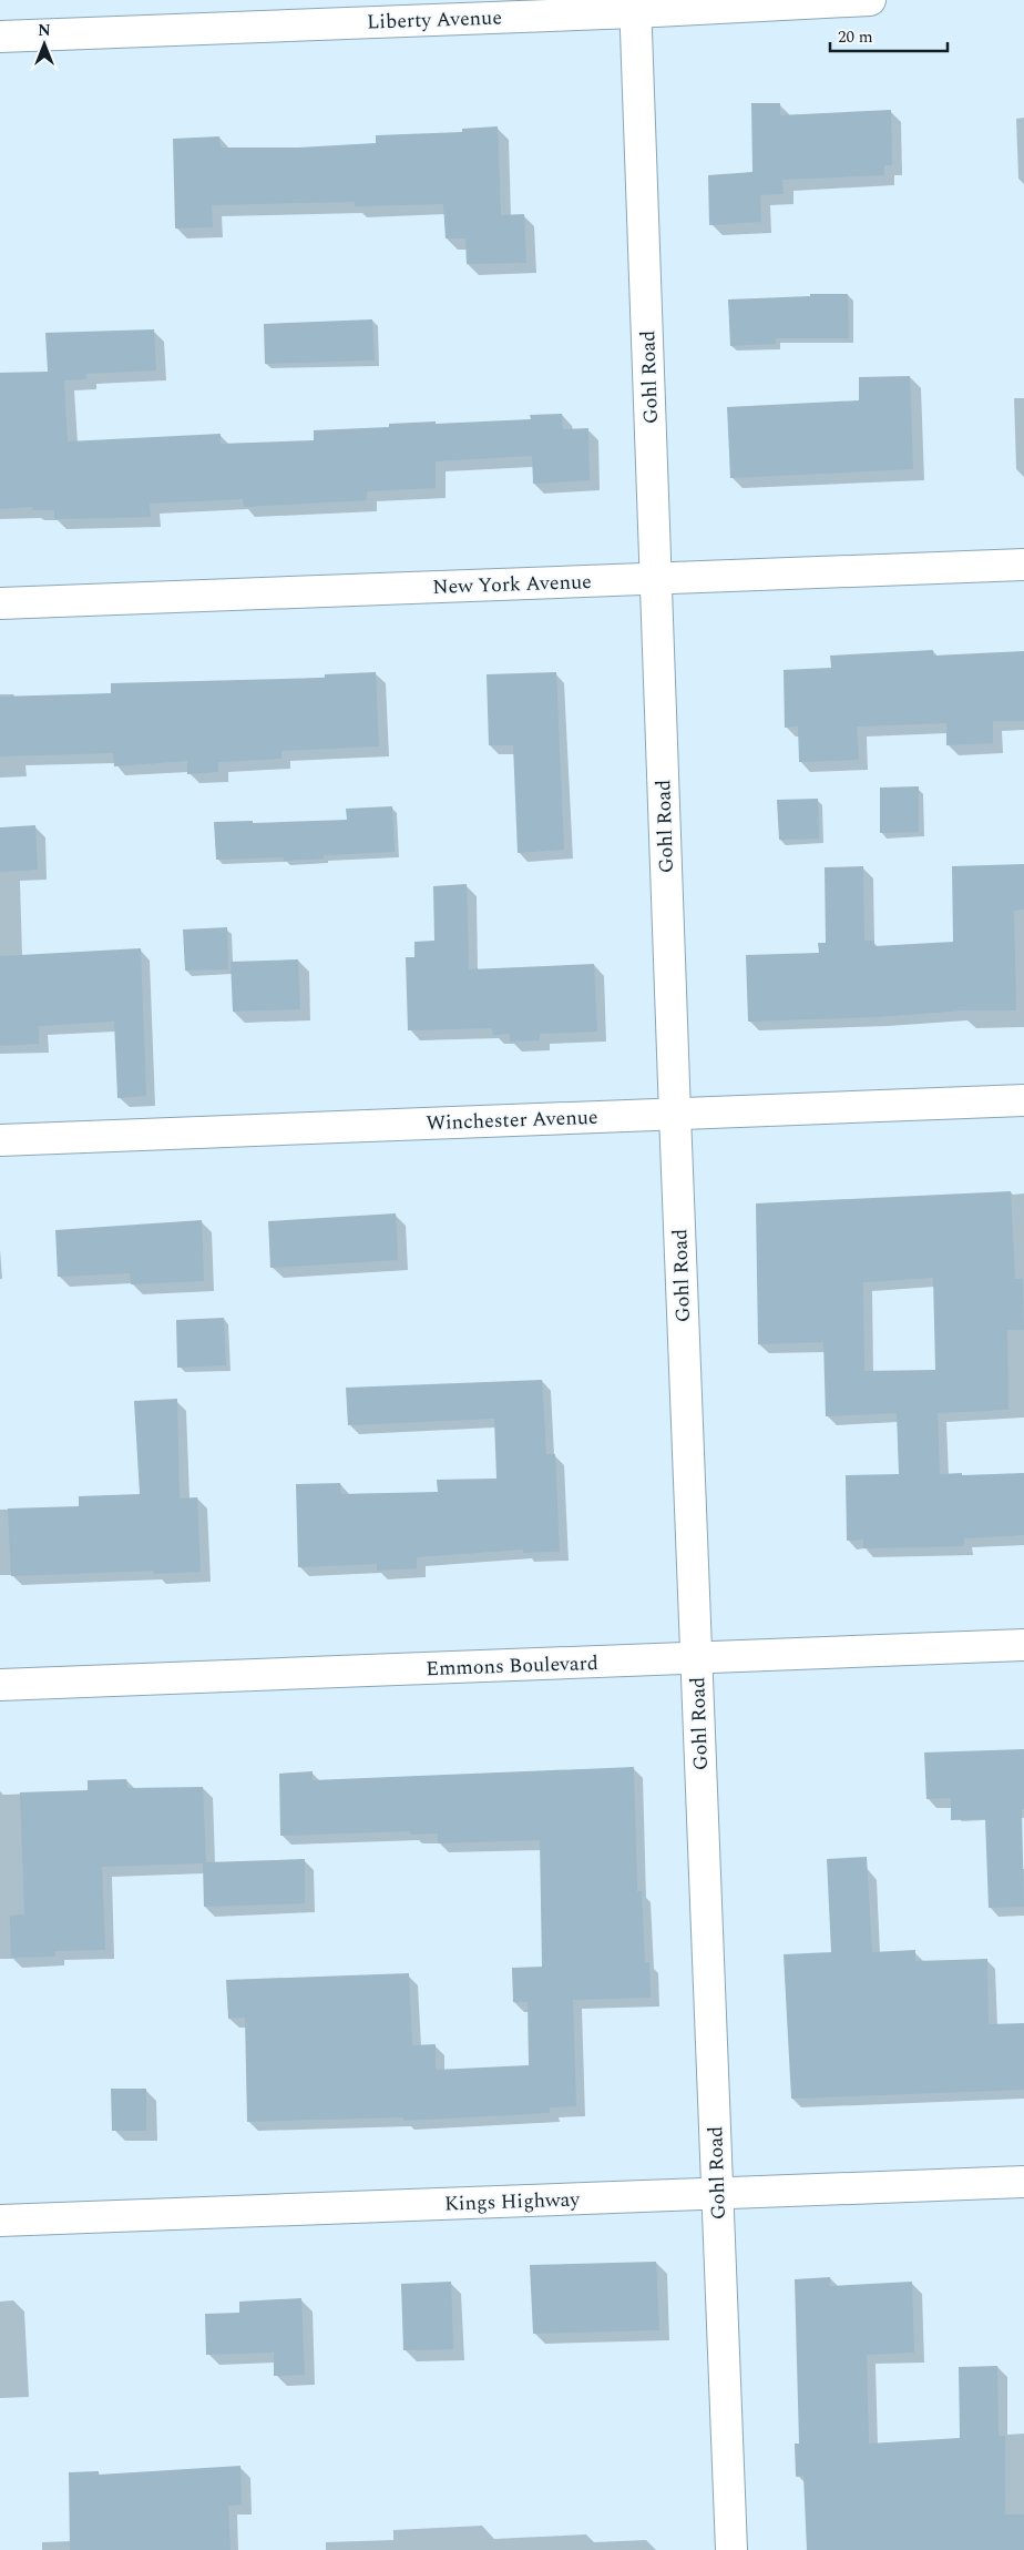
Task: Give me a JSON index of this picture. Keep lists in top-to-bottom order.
{
  "streets": {
    "street": [
      "Liberty Avenue",
      "Gohl Road",
      "New York Avenue",
      "Winchester Avenue",
      "Emmons Boulevard",
      "Kings Highway"
    ]
  },
  "crossings": [
    ["Liberty Avenue", "Gohl Road"],
    ["Gohl Road", "New York Avenue"],
    ["Gohl Road", "Winchester Avenue"],
    ["Gohl Road", "Emmons Boulevard"],
    ["Gohl Road", "Kings Highway"]
  ],
  "scale_bar": "20 m",
  "north": "top"
}
